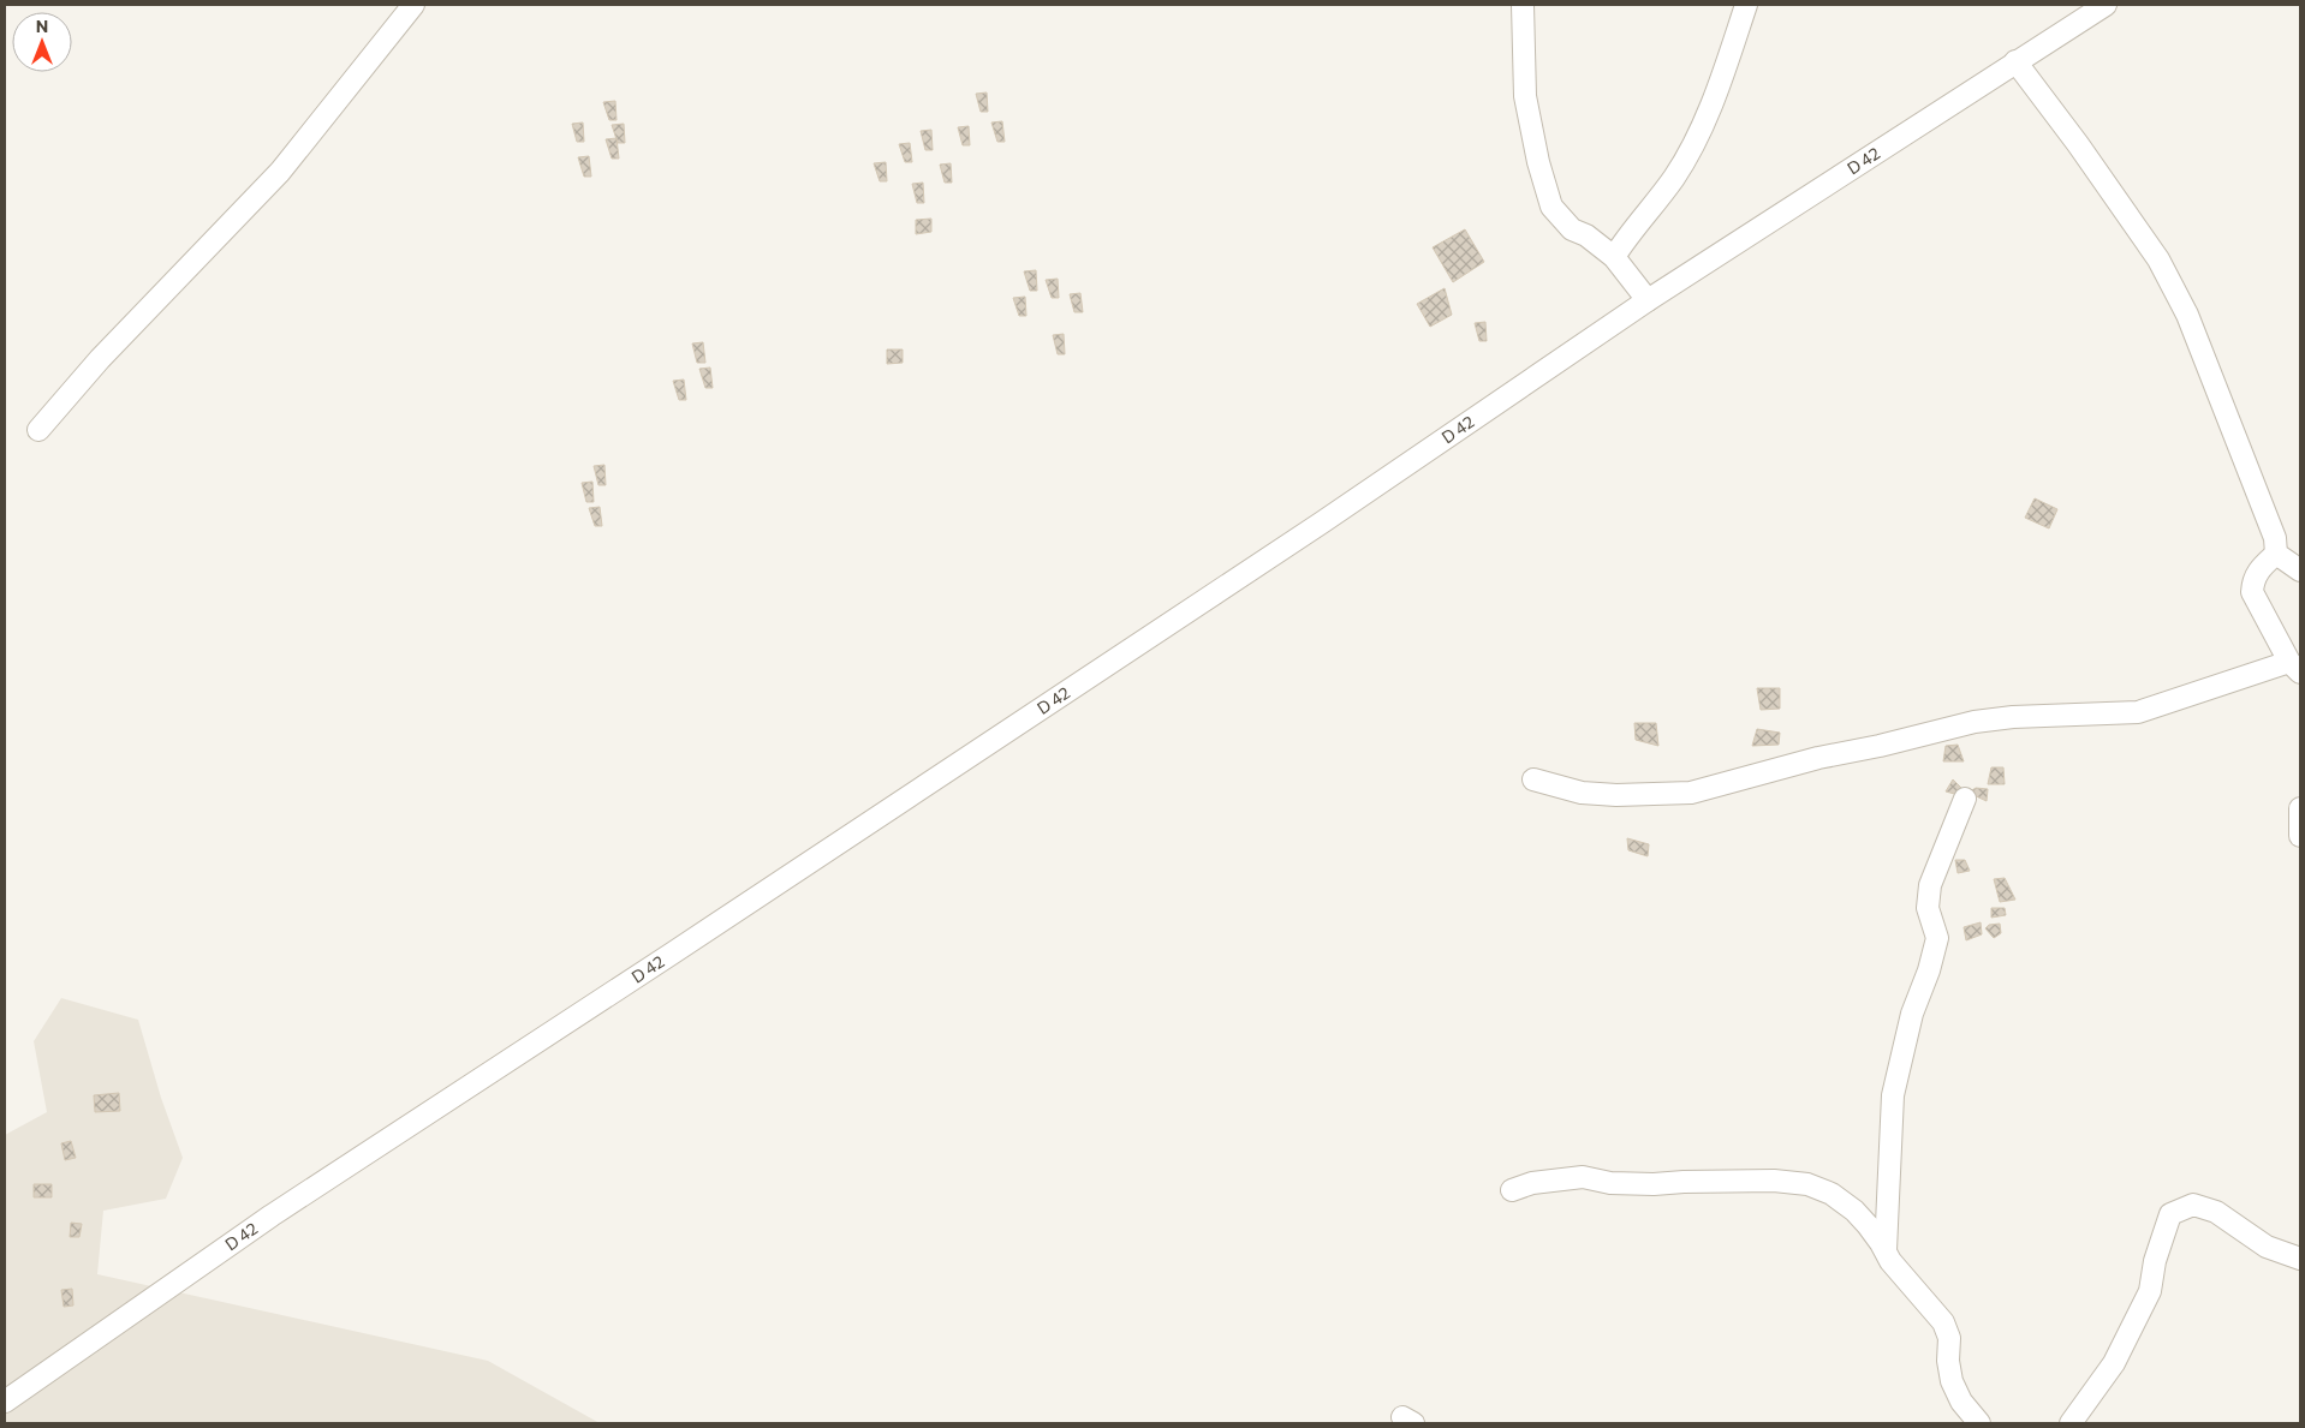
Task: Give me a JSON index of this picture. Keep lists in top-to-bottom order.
{
  "streets": {
    "street": ["D 42"]
  },
  "north": "top"
}
